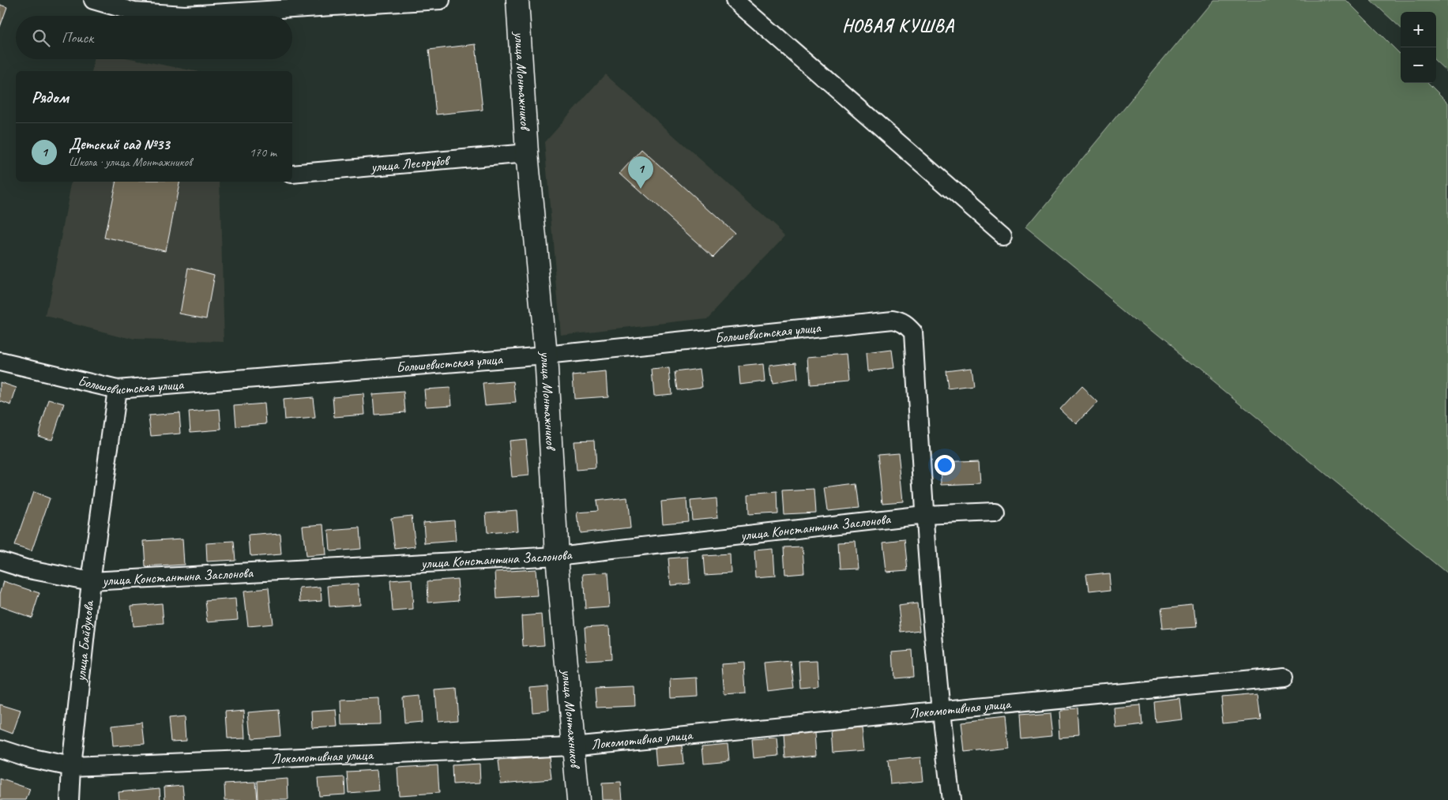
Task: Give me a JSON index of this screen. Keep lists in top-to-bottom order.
{
  "streets": {
    "street": [
      "улица Монтажников",
      "улица Лесорубов",
      "Большевистская улица",
      "улица Константина Заслонова",
      "улица Байдукова",
      "Локомотивная улица"
    ]
  },
  "crossings": [
    ["улица Монтажников", "улица Лесорубов"],
    ["улица Монтажников", "Большевистская улица"],
    ["улица Монтажников", "улица Константина Заслонова"],
    ["улица Монтажников", "Локомотивная улица"],
    ["Большевистская улица", "улица Константина Заслонова"],
    ["Большевистская улица", "улица Байдукова"],
    ["улица Константина Заслонова", "улица Байдукова"],
    ["улица Байдукова", "Локомотивная улица"]
  ],
  "districts": ["НОВАЯ КУШВА"],
  "page": {
    "map_buttons": ["+", "−"],
    "search": "Поиск",
    "heading": "Рядом",
    "list": [
      {
        "mark": "1",
        "name": "Детский сад №33",
        "note": "Школа · улица Монтажников",
        "value": "170 m"
      }
    ],
    "pins": "1"
  }
}
